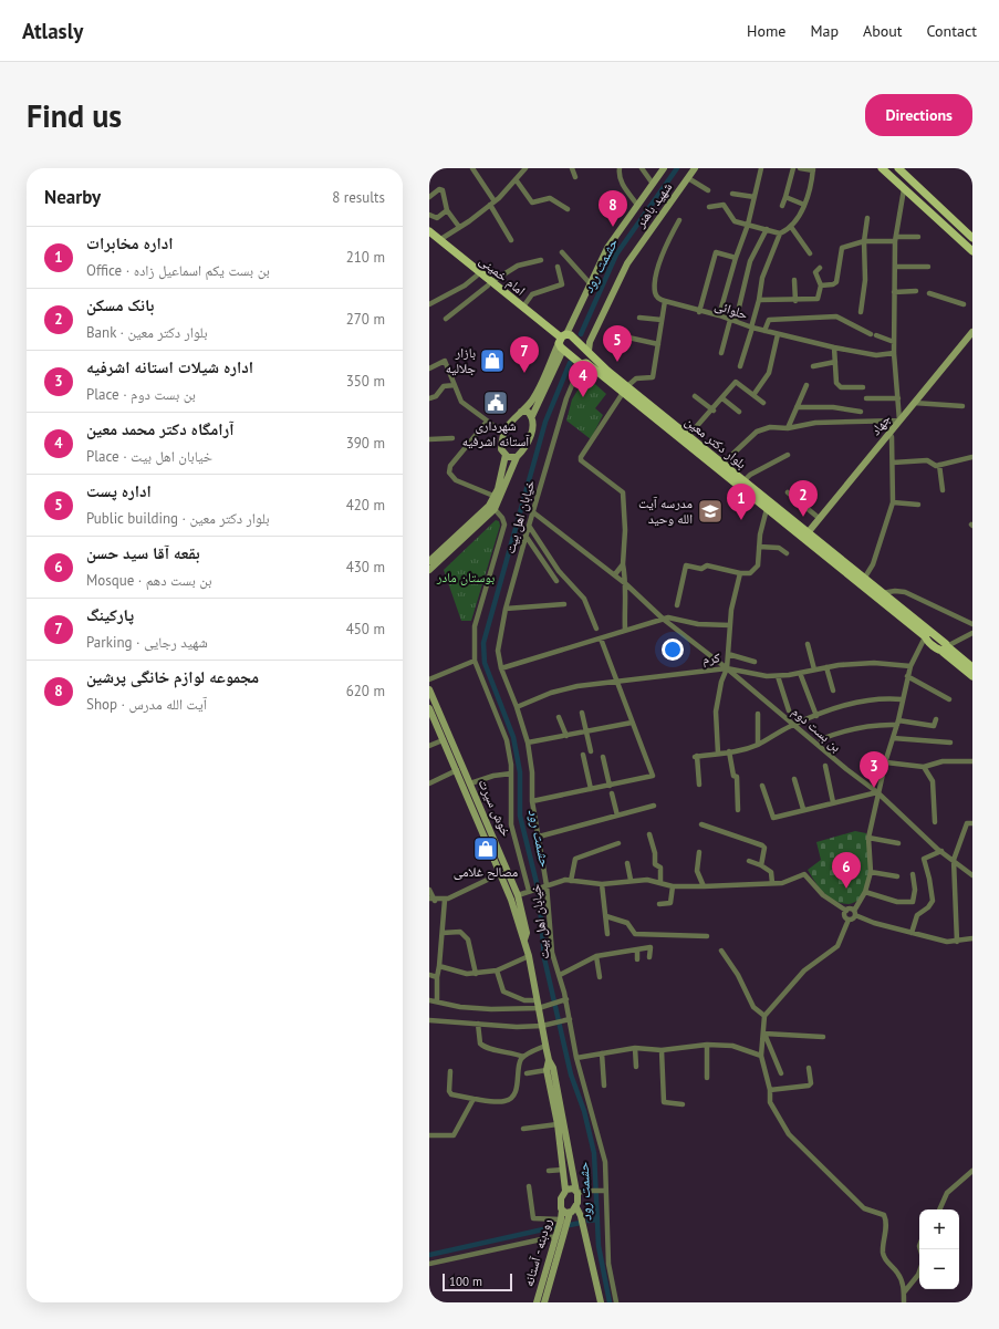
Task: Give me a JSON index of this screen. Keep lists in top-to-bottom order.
{
  "streets": {
    "main road": [
      "شهید باهنر",
      "امام خمینی",
      "جهاد",
      "بلوار دکتر معین",
      "خوش سیرت",
      "رودبنه - آستانه"
    ],
    "street": [
      "حلوائی",
      "خیابان اهل بیت",
      "کرم",
      "بن بست دوم"
    ]
  },
  "crossings": [
    ["شهید باهنر", "بلوار دکتر معین"],
    ["امام خمینی", "بلوار دکتر معین"],
    ["جهاد", "بلوار دکتر معین"],
    ["بلوار دکتر معین", "خیابان اهل بیت"],
    ["خیابان اهل بیت", "کرم"],
    ["خیابان اهل بیت", "بن بست دوم"],
    ["کرم", "بن بست دوم"],
    ["خوش سیرت", "رودبنه - آستانه"]
  ],
  "water": ["حشمت رود"],
  "parks": ["بوستان مادر"],
  "places": {
    "shop": ["بازار جلالیه", "مصالح غلامی"],
    "public building": ["شهرداری آستانه اشرفیه"],
    "school or university": ["مدرسه آیت الله وحید"]
  },
  "scale_bar": "100 m",
  "page": {
    "header": "Atlasly",
    "nav": [
      "Home",
      "Map",
      "About",
      "Contact"
    ],
    "buttons": "Directions",
    "title": "Find us",
    "heading": ["Nearby", "8 results"],
    "pins": [
      "8",
      "5",
      "7",
      "4",
      "2",
      "1",
      "3",
      "6"
    ],
    "list": [
      {
        "mark": "1",
        "name": "اداره مخابرات",
        "note": "Office · بن بست یکم اسماعیل زاده",
        "value": "210 m"
      },
      {
        "mark": "2",
        "name": "بانک مسکن",
        "note": "Bank · بلوار دکتر معین",
        "value": "270 m"
      },
      {
        "mark": "3",
        "name": "اداره شیلات استانه اشرفیه",
        "note": "Place · بن بست دوم",
        "value": "350 m"
      },
      {
        "mark": "4",
        "name": "آرامگاه دکتر محمد معین",
        "note": "Place · خیابان اهل بیت",
        "value": "390 m"
      },
      {
        "mark": "5",
        "name": "اداره پست",
        "note": "Public building · بلوار دکتر معین",
        "value": "420 m"
      },
      {
        "mark": "6",
        "name": "بقعه آقا سید حسن",
        "note": "Mosque · بن بست دهم",
        "value": "430 m"
      },
      {
        "mark": "7",
        "name": "پارکینگ",
        "note": "Parking · شهید رجایی",
        "value": "450 m"
      },
      {
        "mark": "8",
        "name": "مجموعه لوازم خانگی پرشین",
        "note": "Shop · آیت الله مدرس",
        "value": "620 m"
      }
    ],
    "map_buttons": ["+", "−"],
    "scale": "100 m"
  }
}
